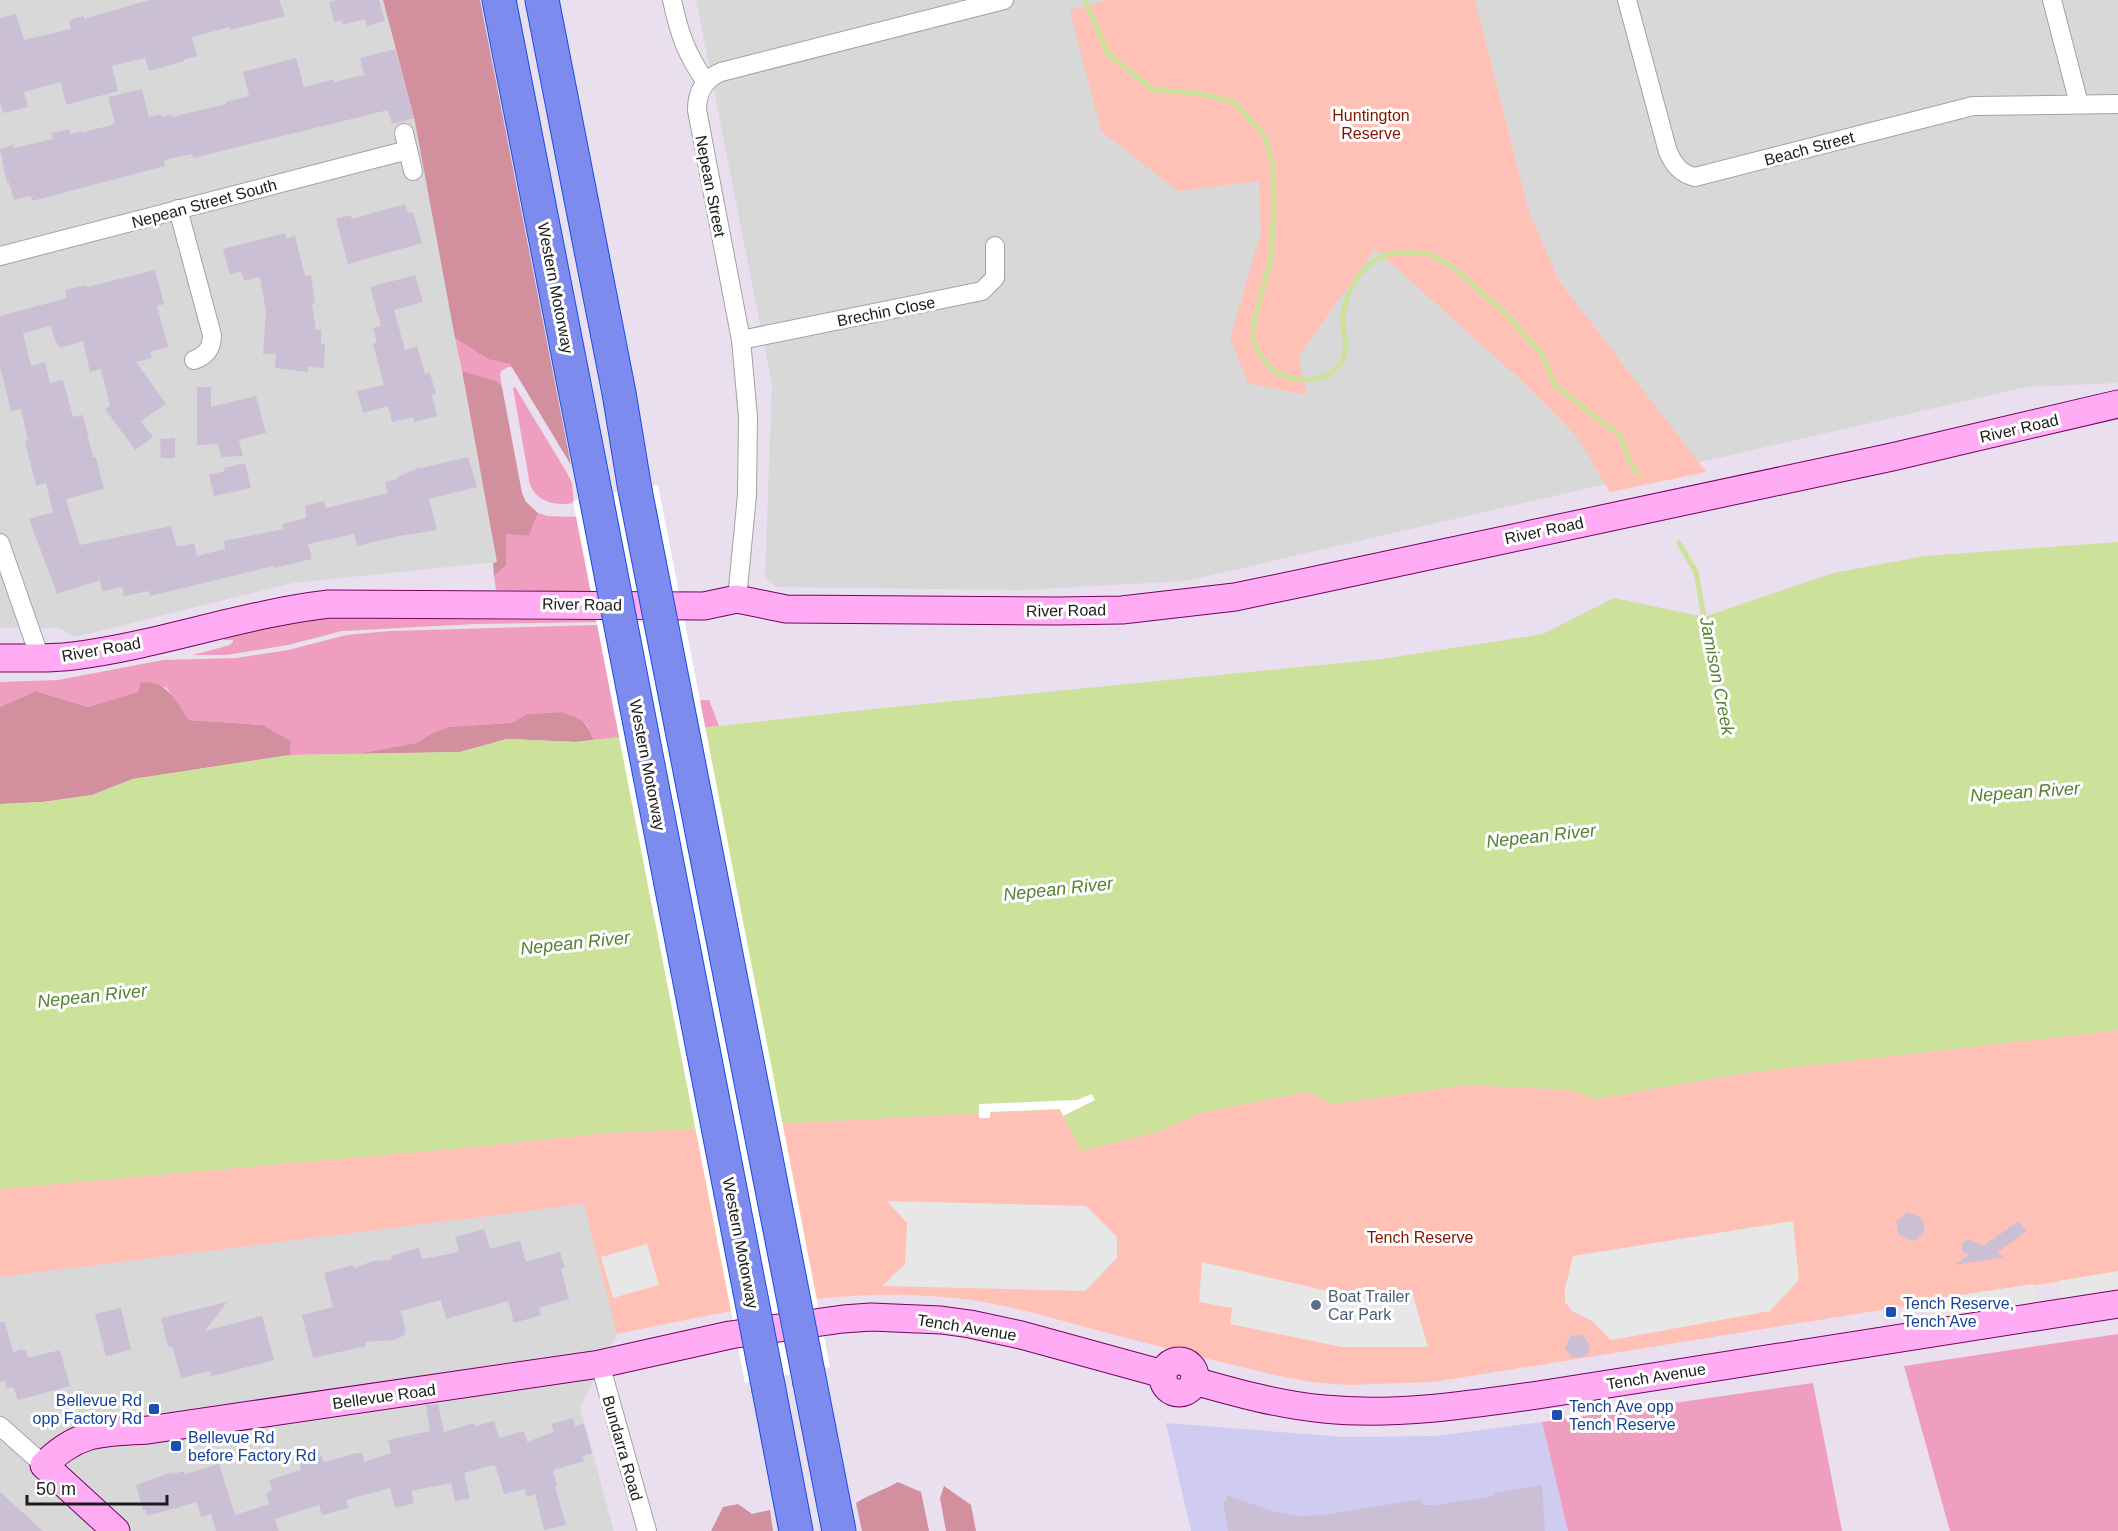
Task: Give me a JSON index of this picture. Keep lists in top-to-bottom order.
{
  "streets": {
    "highway": ["Western Motorway"],
    "street": [
      "Beach Street",
      "Nepean Street",
      "Nepean Street South",
      "Brechin Close",
      "River Road",
      "Tench Avenue",
      "Bellevue Road",
      "Bundarra Road"
    ]
  },
  "crossings": [
    ["Nepean Street", "Brechin Close"],
    ["Nepean Street", "River Road"],
    ["Tench Avenue", "Bellevue Road"],
    ["Bellevue Road", "Bundarra Road"]
  ],
  "water": ["Jamison Creek", "Nepean River"],
  "parks": ["Huntington Reserve", "Tench Reserve"],
  "places": {
    "other": ["Boat Trailer Car Park"],
    "transit": [
      "Tench Reserve, Tench Ave",
      "Bellevue Rd opp Factory Rd",
      "Tench Ave opp Tench Reserve",
      "Bellevue Rd before Factory Rd"
    ]
  },
  "scale_bar": "50 m"
}
